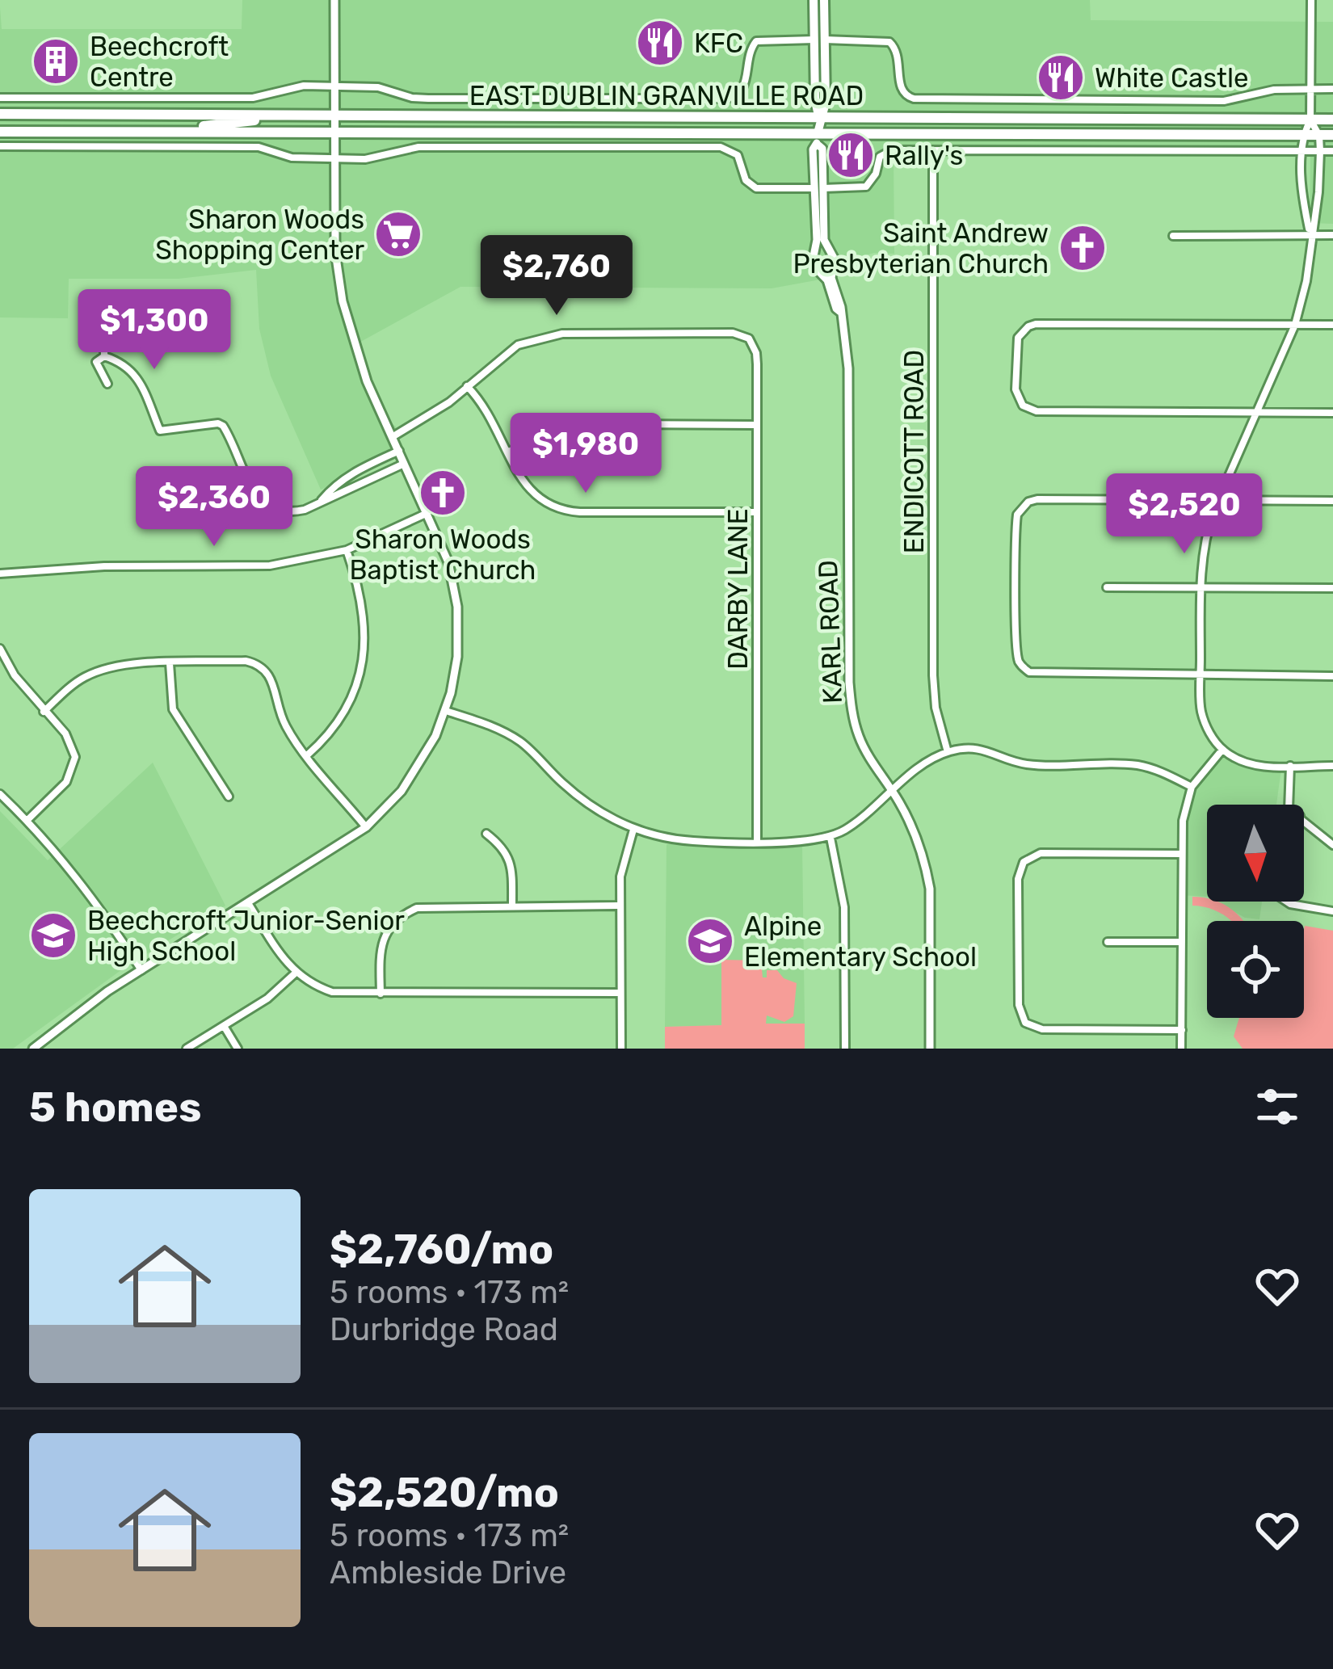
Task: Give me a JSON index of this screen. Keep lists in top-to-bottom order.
{
  "streets": {
    "main road": ["EAST DUBLIN GRANVILLE ROAD"],
    "street": ["ENDICOTT ROAD", "DARBY LANE", "KARL ROAD"]
  },
  "crossings": [
    ["EAST DUBLIN GRANVILLE ROAD", "ENDICOTT ROAD"]
  ],
  "places": {
    "restaurant": ["KFC", "White Castle", "Rally's"],
    "building": ["Beechcroft Centre"],
    "supermarket": ["Sharon Woods Shopping Center"],
    "church": ["Saint Andrew Presbyterian Church", "Sharon Woods Baptist Church"],
    "school or university": ["Beechcroft Junior-Senior High School", "Alpine Elementary School"]
  },
  "north": "bottom",
  "page": {
    "price": [
      "$2,760",
      "$1,300",
      "$1,980",
      "$2,360",
      "$2,520"
    ],
    "heading": "5 homes",
    "list": [
      {
        "name": "$2,760/mo",
        "note": "5 rooms · 173 m² · Durbridge Road"
      },
      {
        "name": "$2,520/mo",
        "note": "5 rooms · 173 m² · Ambleside Drive"
      }
    ]
  }
}
